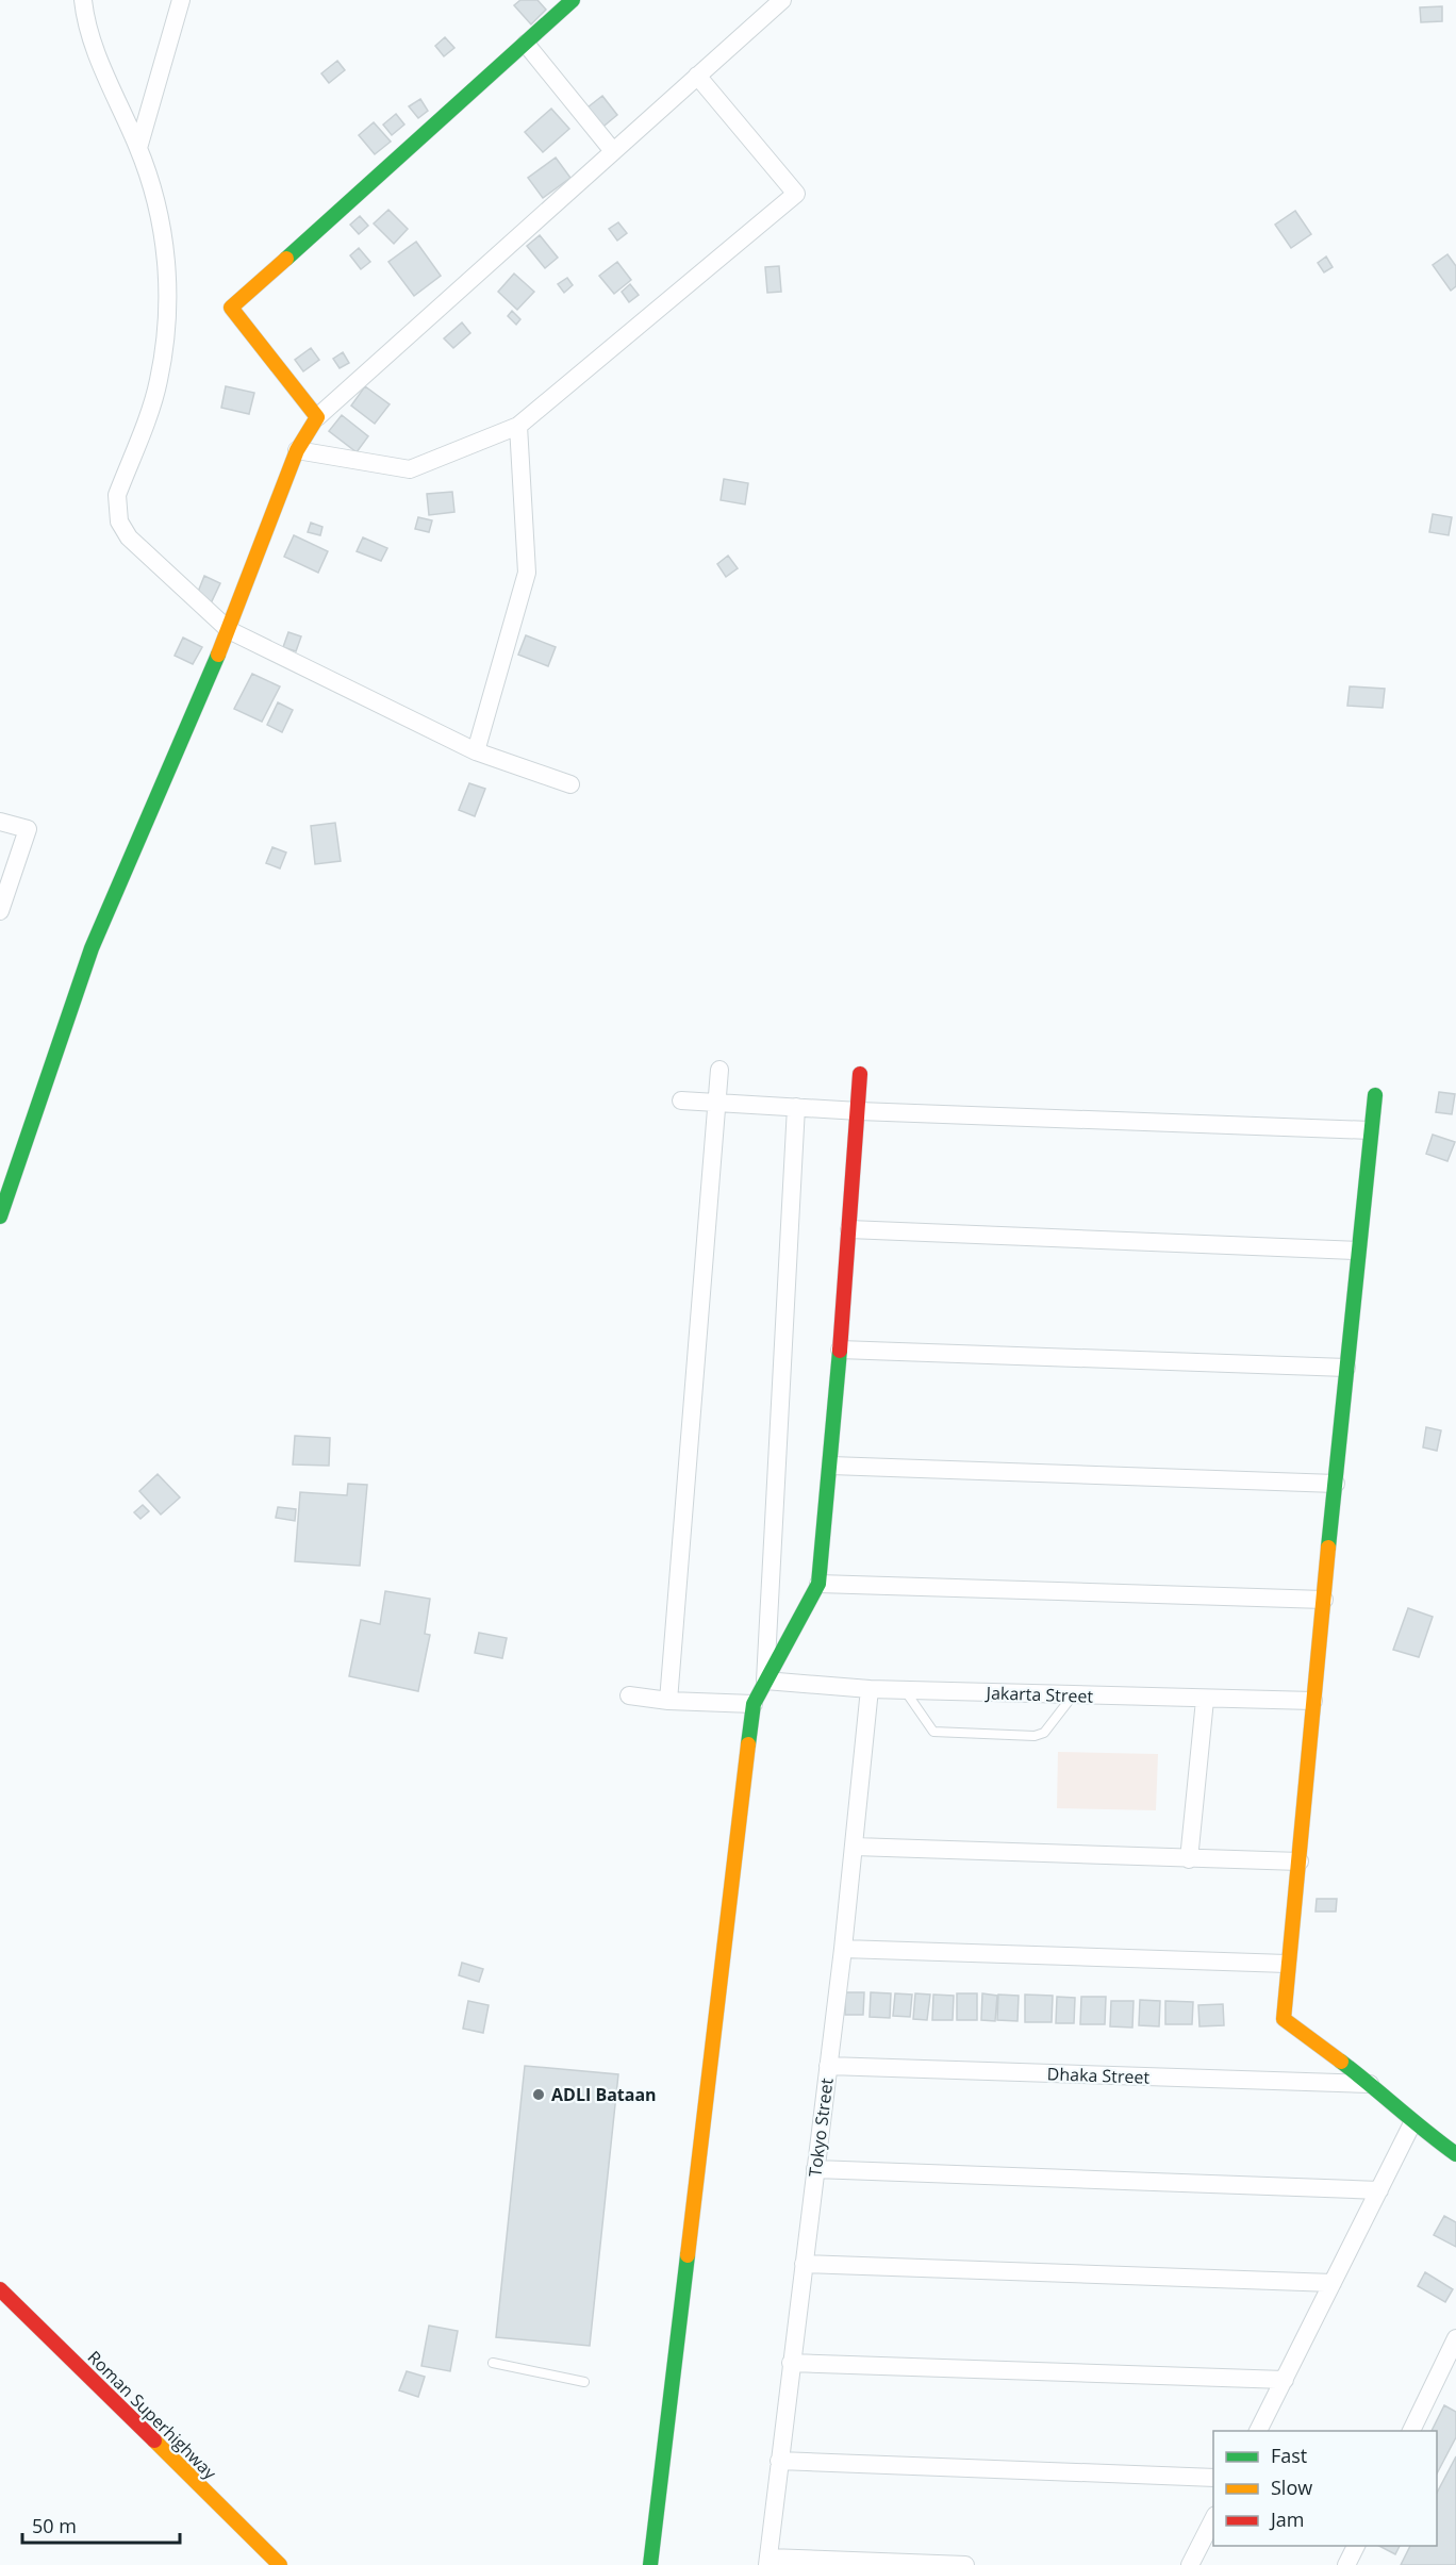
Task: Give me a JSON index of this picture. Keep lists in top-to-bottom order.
{
  "streets": {
    "street": [
      "Jakarta Street",
      "Dhaka Street",
      "Tokyo Street",
      "Roman Superhighway"
    ]
  },
  "crossings": [
    ["Jakarta Street", "Tokyo Street"],
    ["Dhaka Street", "Tokyo Street"]
  ],
  "places": ["ADLI Bataan"],
  "legend": ["Fast", "Slow", "Jam"],
  "scale_bar": "50 m"
}
